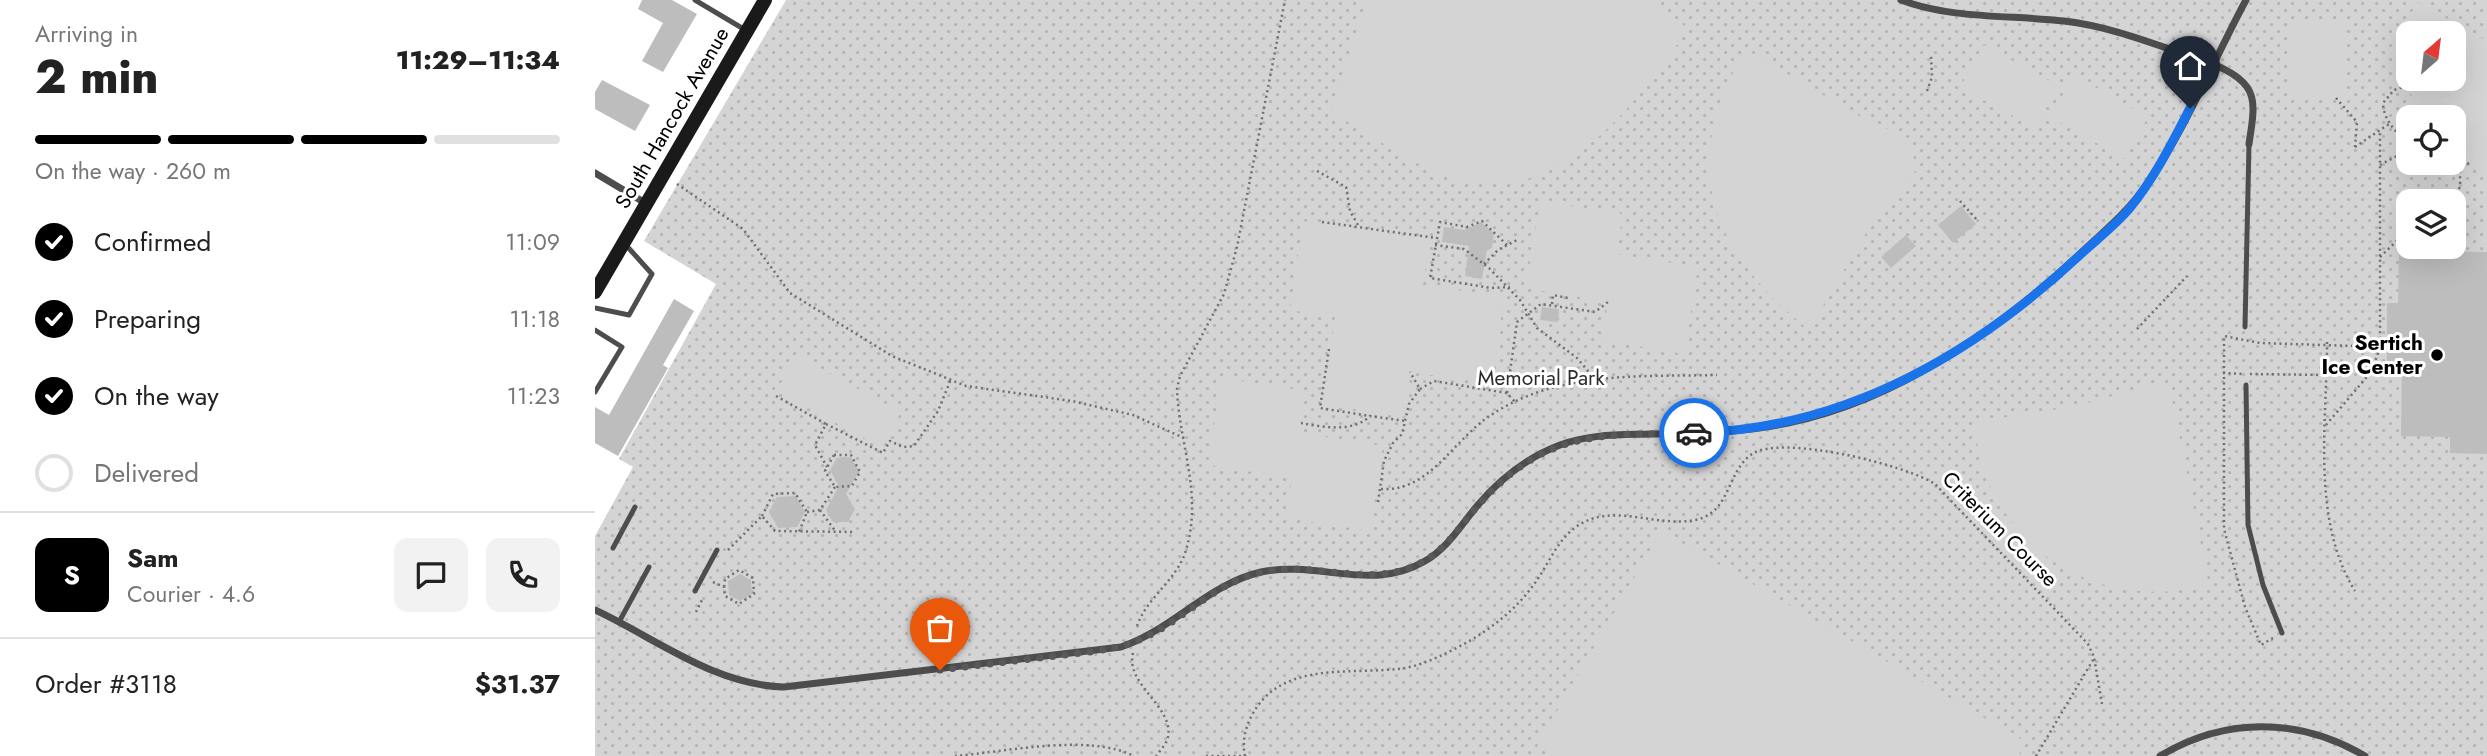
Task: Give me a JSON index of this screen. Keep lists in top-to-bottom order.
{
  "streets": {
    "main road": ["South Hancock Avenue"],
    "path": ["Criterium Course"]
  },
  "parks": ["Memorial Park"],
  "places": ["Sertich Ice Center"],
  "north": "top right",
  "page": {
    "heading": ["2 min", "Arriving in", "11:29–11:34"],
    "panel": [
      "Sam",
      "Courier · 4.6",
      "Order #3118",
      "$31.37"
    ],
    "bar": "On the way · 260 m",
    "list": [
      ["Confirmed", "11:09"],
      ["Preparing", "11:18"],
      ["On the way", "11:23"],
      "Delivered"
    ],
    "round": "S"
  }
}
